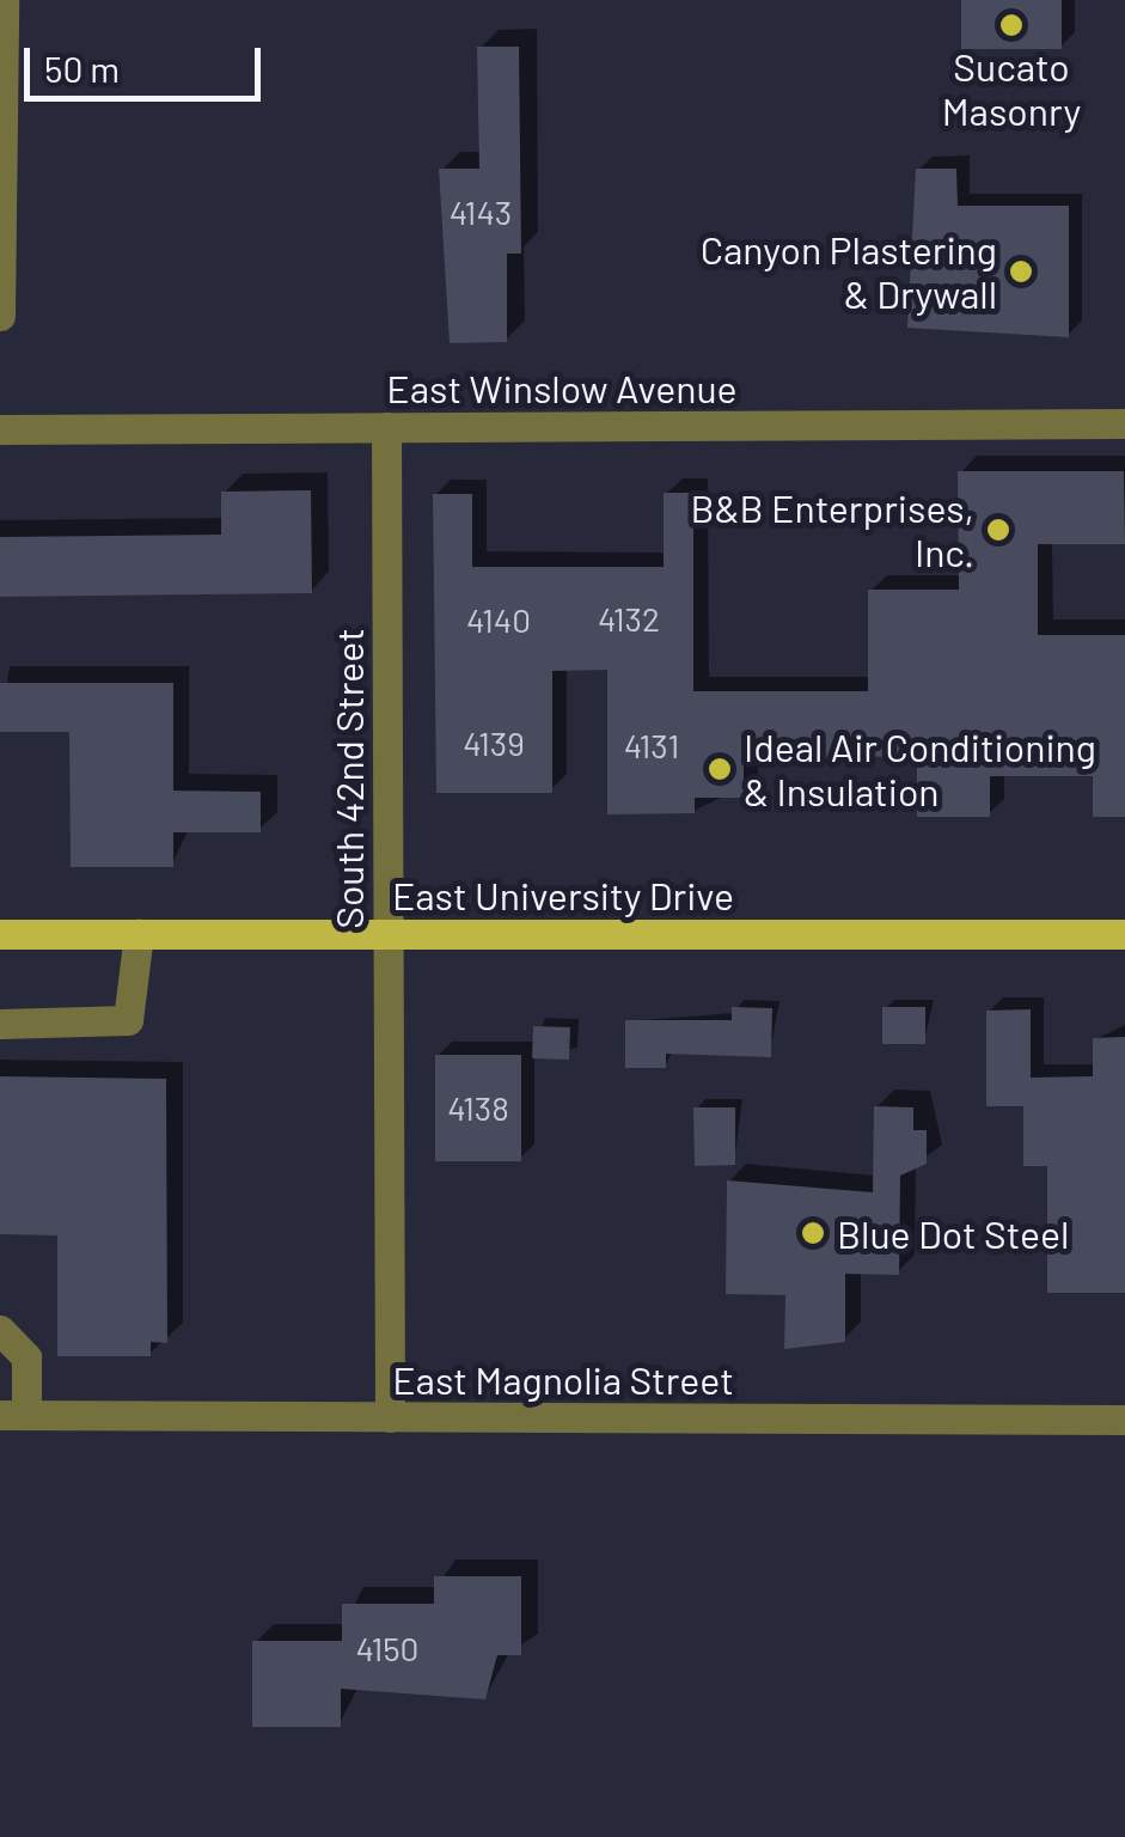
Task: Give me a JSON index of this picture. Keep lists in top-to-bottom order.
{
  "streets": {
    "main road": ["East University Drive"],
    "street": ["East Winslow Avenue", "South 42nd Street", "East Magnolia Street"]
  },
  "crossings": [
    ["East Winslow Avenue", "South 42nd Street"],
    ["South 42nd Street", "East University Drive"],
    ["South 42nd Street", "East Magnolia Street"]
  ],
  "places": [
    "Sucato Masonry",
    "Canyon Plastering & Drywall",
    "B&B Enterprises, Inc.",
    "Ideal Air Conditioning & Insulation",
    "Blue Dot Steel"
  ],
  "house_numbers": [
    "4143",
    "4132",
    "4140",
    "4139",
    "4131",
    "4138",
    "4150"
  ],
  "scale_bar": "50 m"
}
